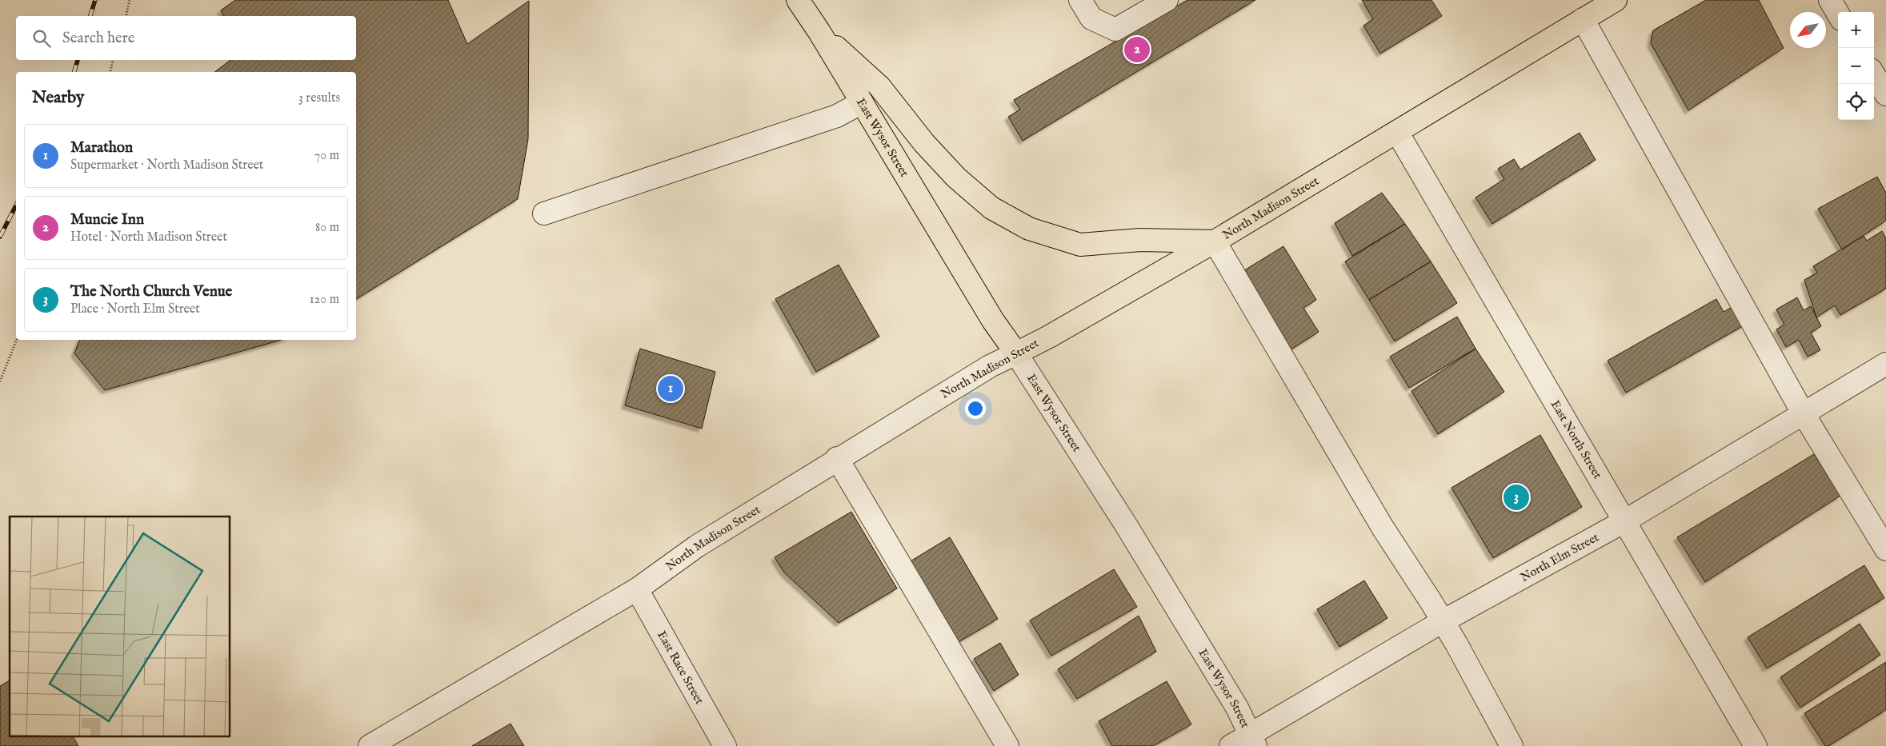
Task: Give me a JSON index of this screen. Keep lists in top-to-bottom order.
{
  "streets": {
    "main road": ["East Wysor Street", "North Madison Street"],
    "street": ["East North Street", "North Elm Street", "East Race Street"]
  },
  "crossings": [
    ["East Wysor Street", "North Madison Street"],
    ["East Wysor Street", "North Elm Street"],
    ["North Madison Street", "East North Street"],
    ["North Madison Street", "East Race Street"],
    ["East North Street", "North Elm Street"]
  ],
  "north": "bottom left",
  "page": {
    "map_buttons": ["+", "−"],
    "search": "Search here",
    "pins": ["2", "1", "3"],
    "heading": ["Nearby", "3 results"],
    "list": [
      {
        "mark": "1",
        "name": "Marathon",
        "note": "Supermarket · North Madison Street",
        "value": "70 m"
      },
      {
        "mark": "2",
        "name": "Muncie Inn",
        "note": "Hotel · North Madison Street",
        "value": "80 m"
      },
      {
        "mark": "3",
        "name": "The North Church Venue",
        "note": "Place · North Elm Street",
        "value": "120 m"
      }
    ]
  }
}
